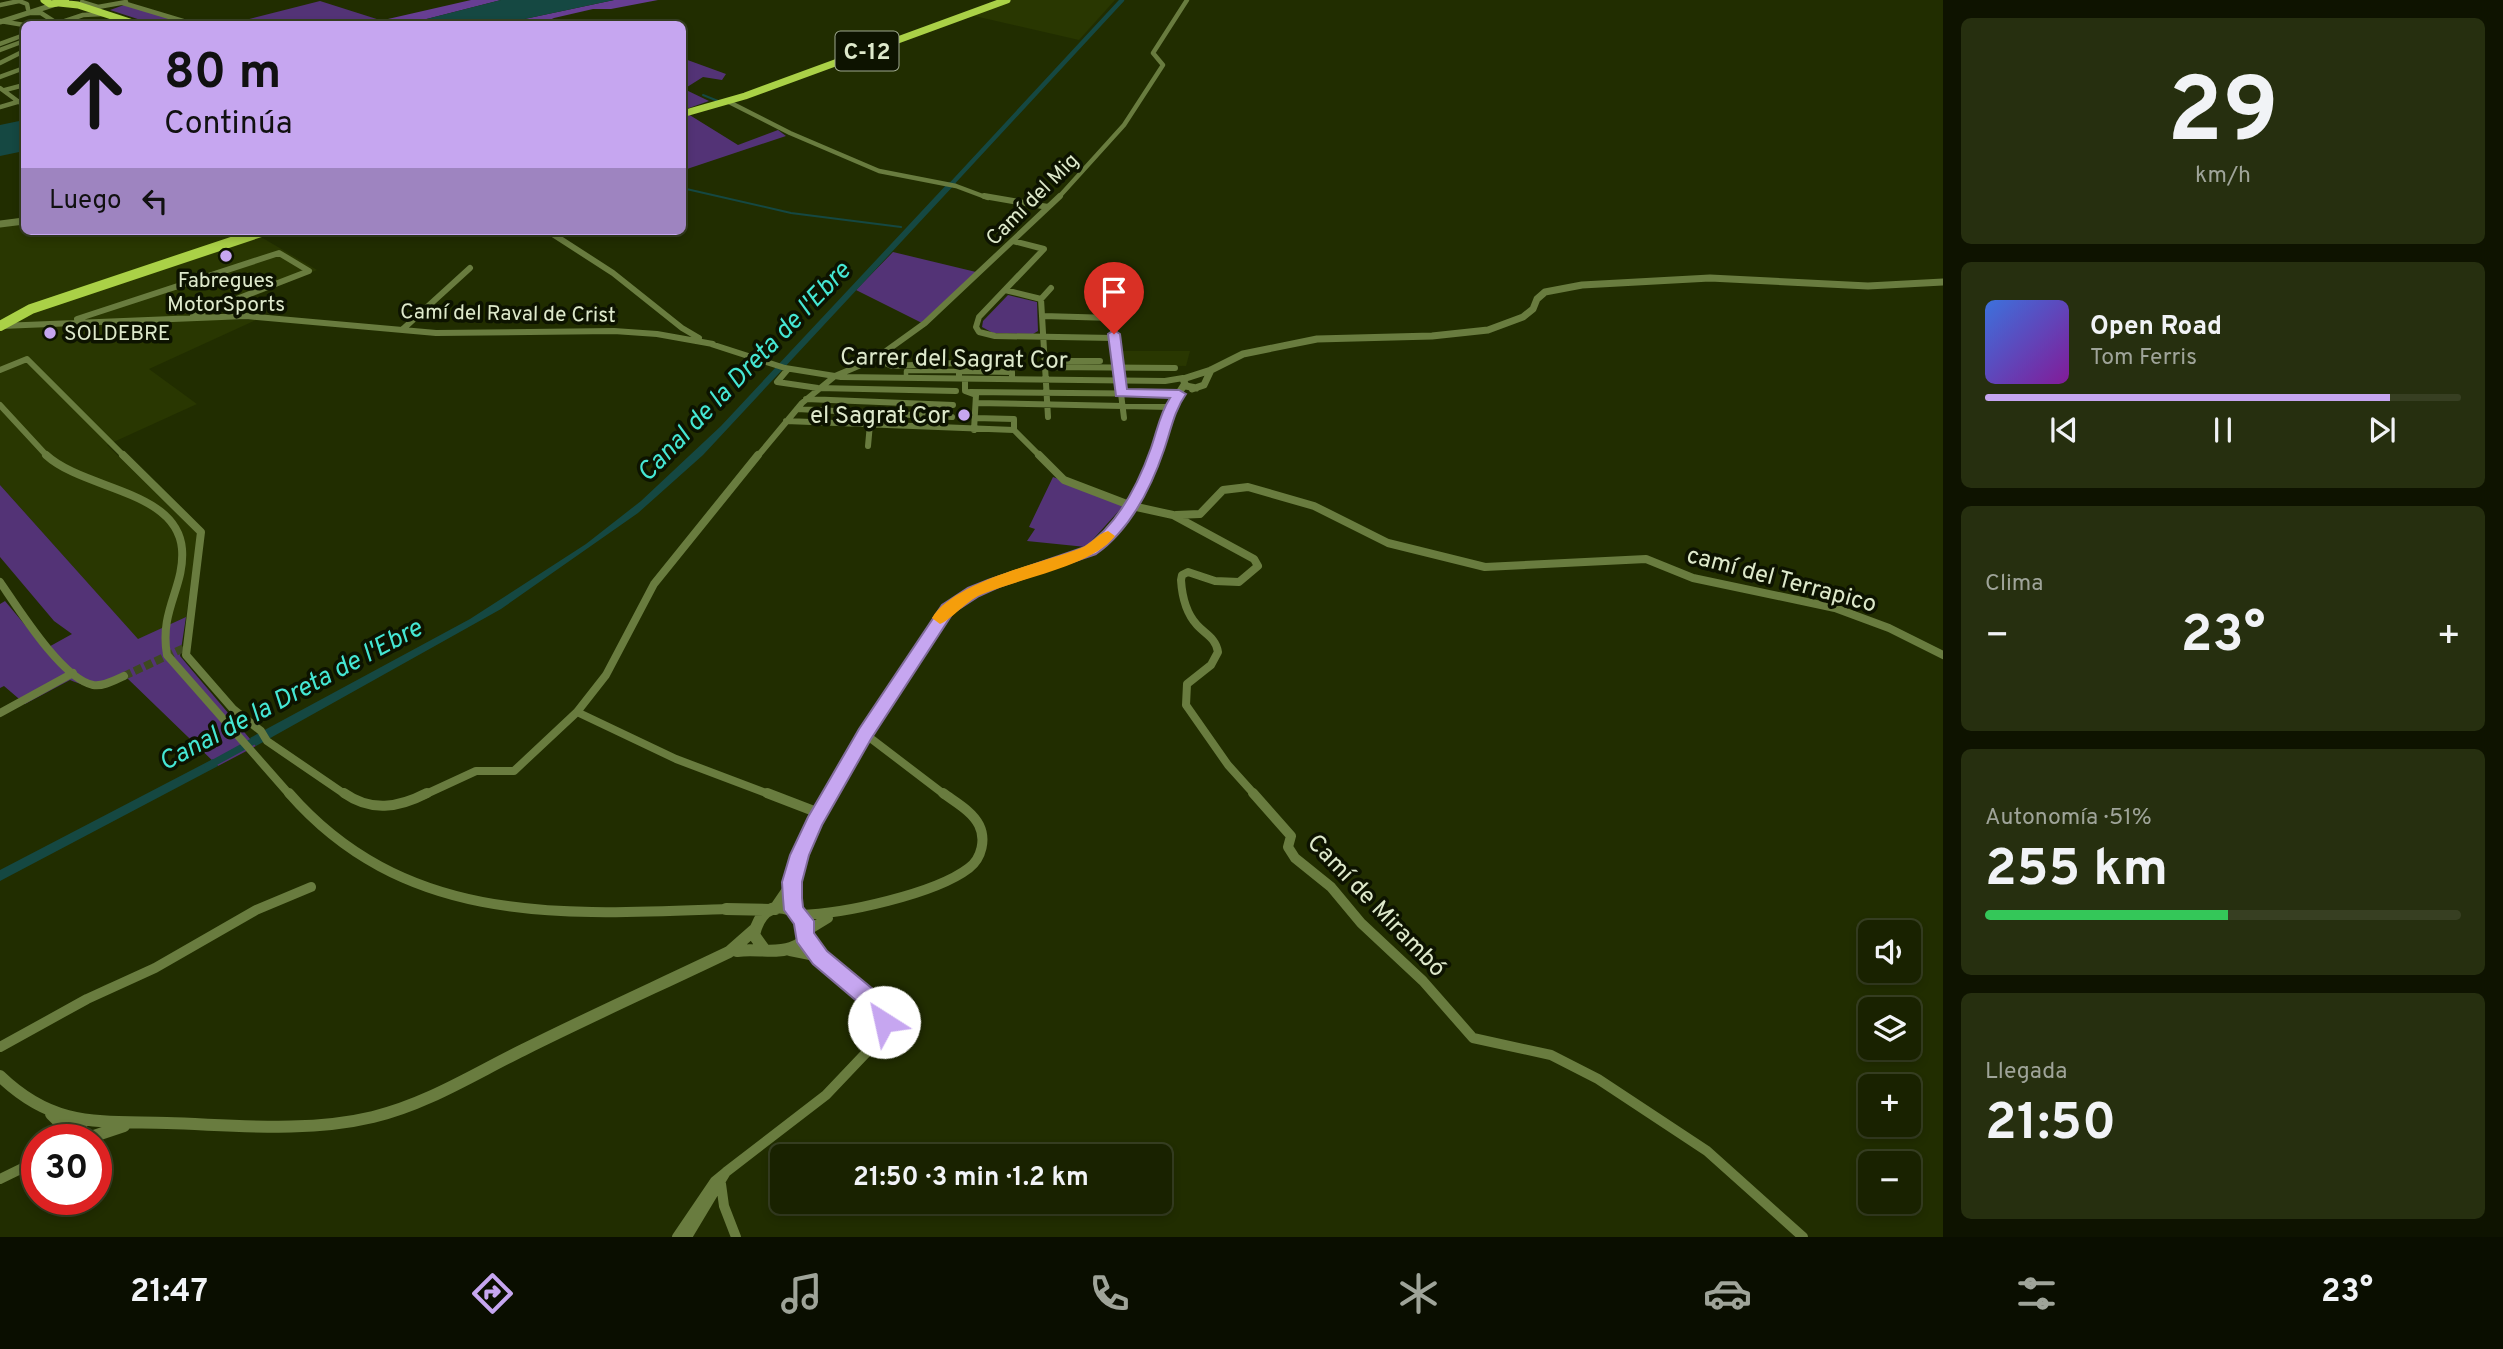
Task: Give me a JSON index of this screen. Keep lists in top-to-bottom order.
{
  "streets": {
    "main road": ["C-12"],
    "street": [
      "Camí del Mig",
      "Camí del Raval de Crist",
      "Carrer del Sagrat Cor",
      "camí del Terrapico",
      "Camí de Mirambó"
    ]
  },
  "crossings": [
    ["Camí del Mig", "Carrer del Sagrat Cor"],
    ["Camí del Raval de Crist", "Carrer del Sagrat Cor"],
    ["camí del Terrapico", "Camí de Mirambó"]
  ],
  "water": ["Canal de la Dreta de l'Ebre"],
  "places": ["Fabregues MotorSports", "SOLDEBRE", "el Sagrat Cor"],
  "page": {
    "tile": [
      ["29", "km/h"],
      "Clima",
      ["Autonomía · 51%", "255 km"],
      ["Llegada", "21:50"]
    ],
    "turn": ["80 m", "Continúa"],
    "then": "Luego",
    "song": ["Open Road", "Tom Ferris"],
    "heat": ["−", "23°", "+"],
    "map_buttons": ["+", "−"],
    "limit": "30",
    "trip": "21:50 · 3 min · 1.2 km",
    "tabs": ["21:47", "23°"]
  }
}
